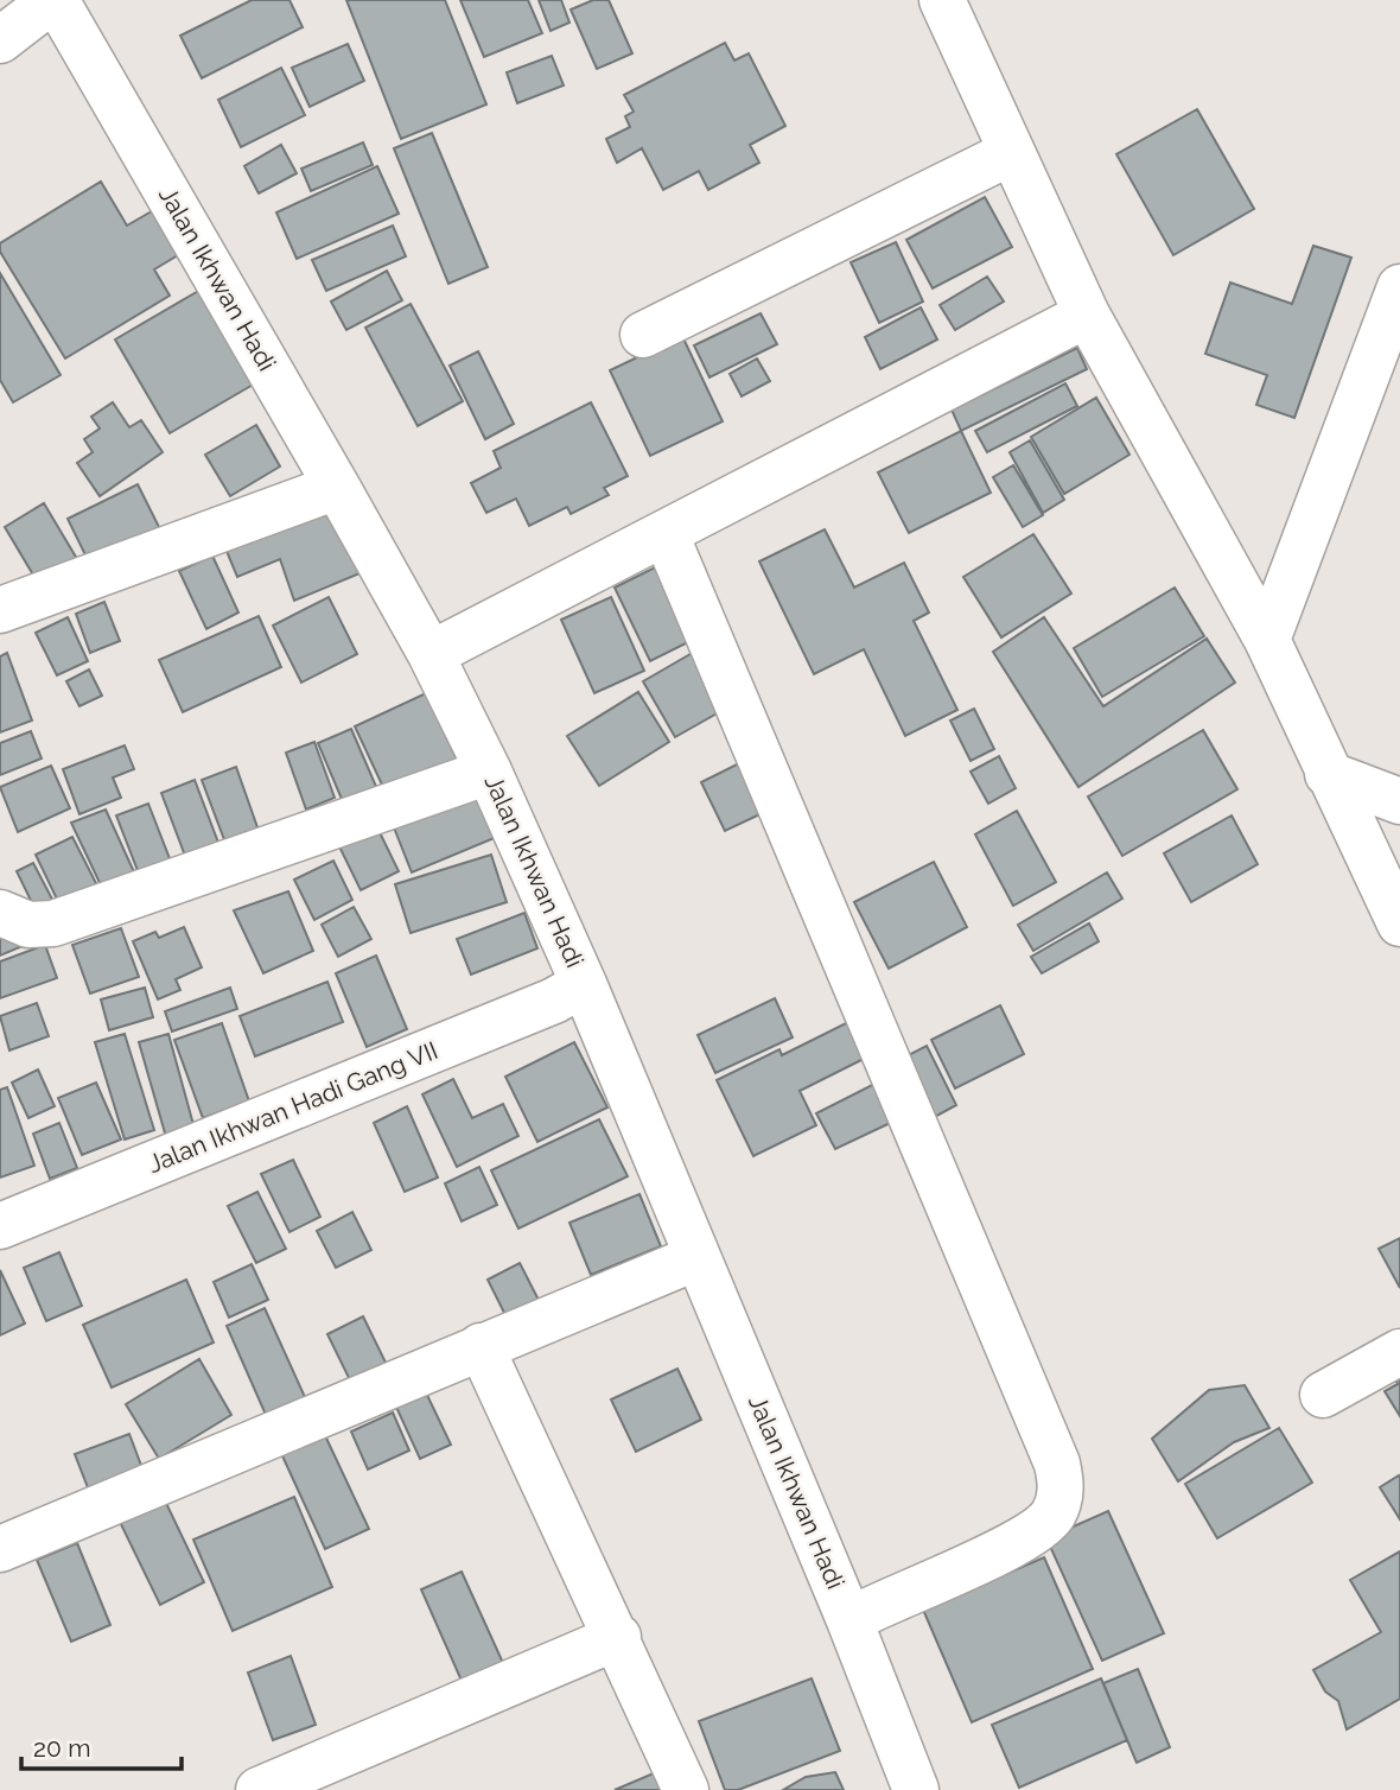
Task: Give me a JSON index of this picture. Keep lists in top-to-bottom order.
{
  "streets": {
    "street": ["Jalan Ikhwan Hadi", "Jalan Ikhwan Hadi Gang VII"]
  },
  "crossings": [
    ["Jalan Ikhwan Hadi", "Jalan Ikhwan Hadi Gang VII"]
  ],
  "scale_bar": "20 m"
}
